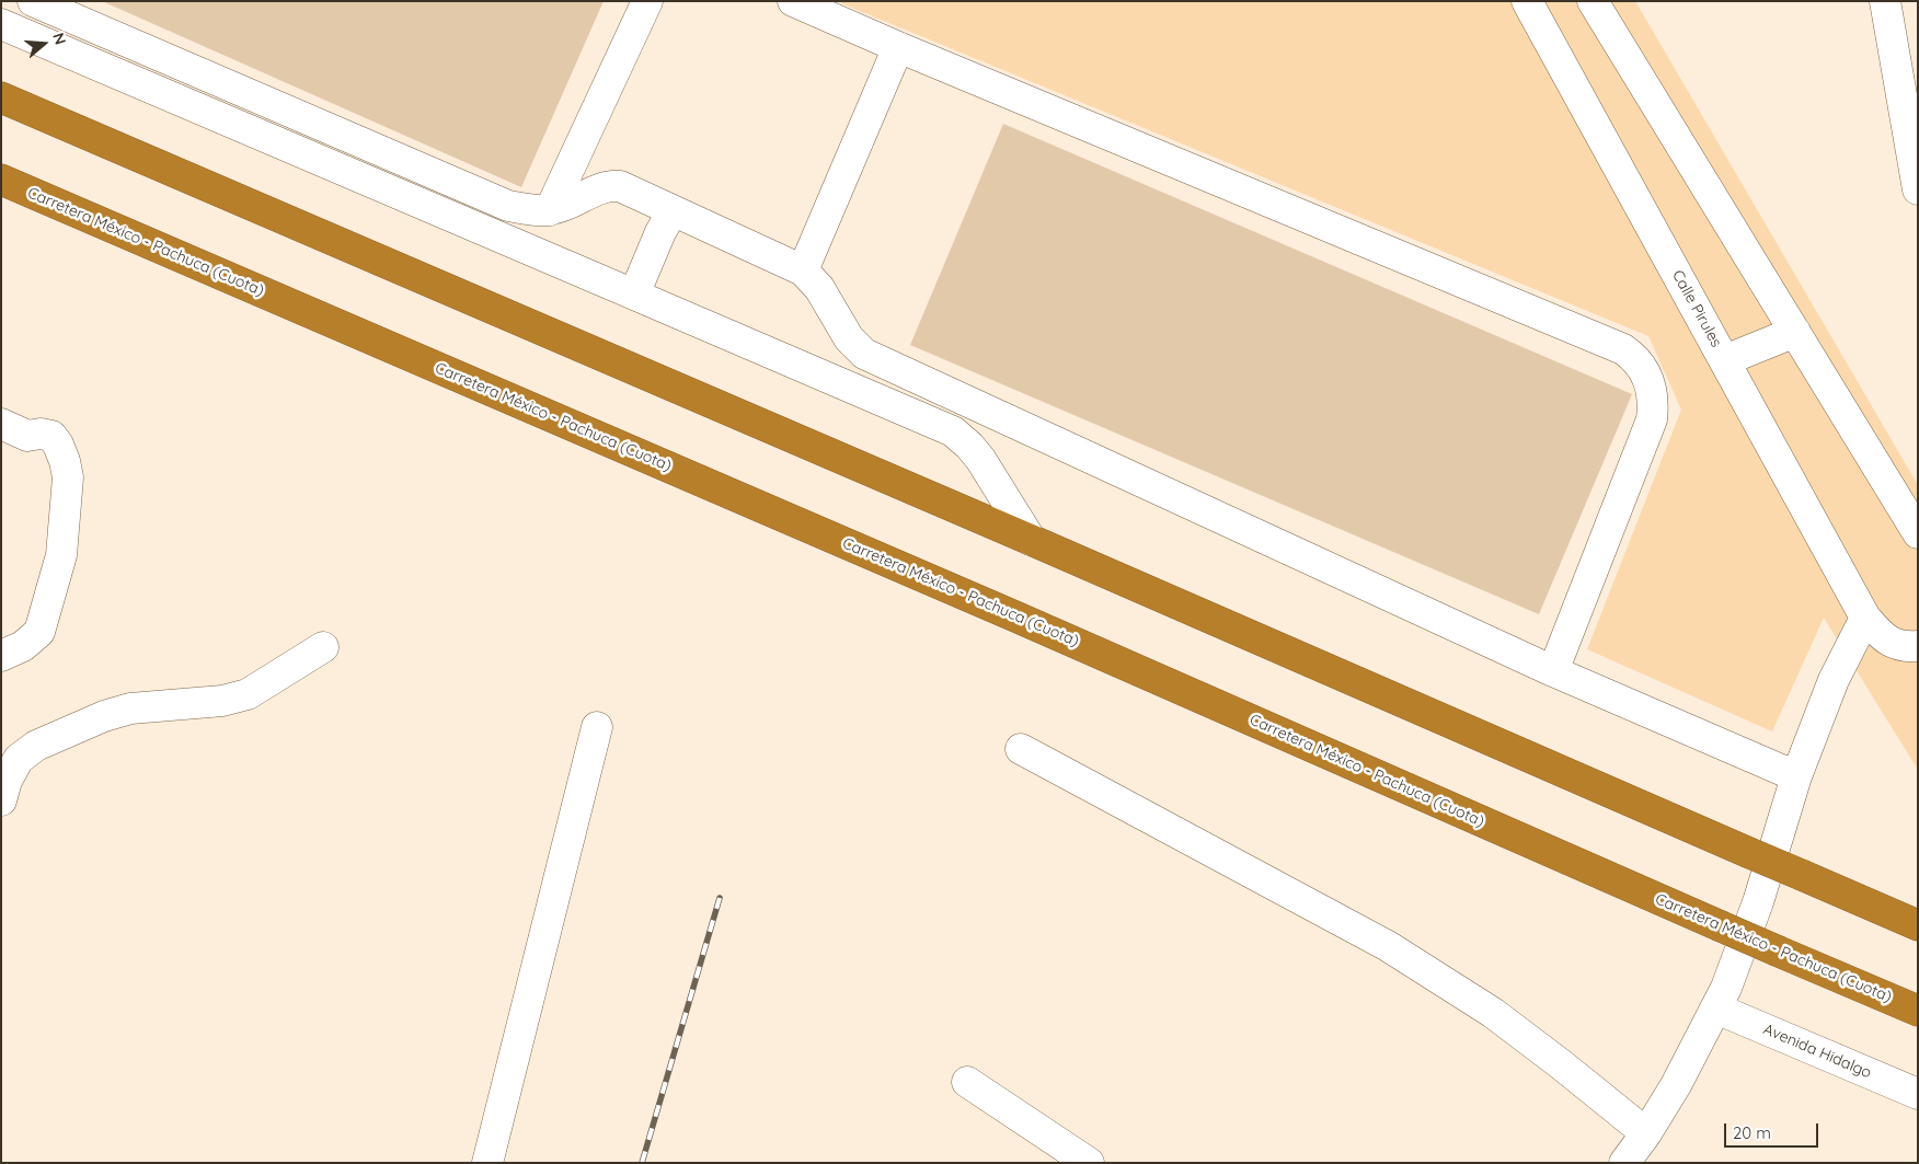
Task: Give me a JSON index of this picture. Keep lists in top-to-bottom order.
{
  "streets": {
    "highway": ["Carretera México - Pachuca (Cuota)"],
    "street": ["Calle Pirules", "Avenida Hidalgo"]
  },
  "scale_bar": "20 m",
  "north": "right"
}
